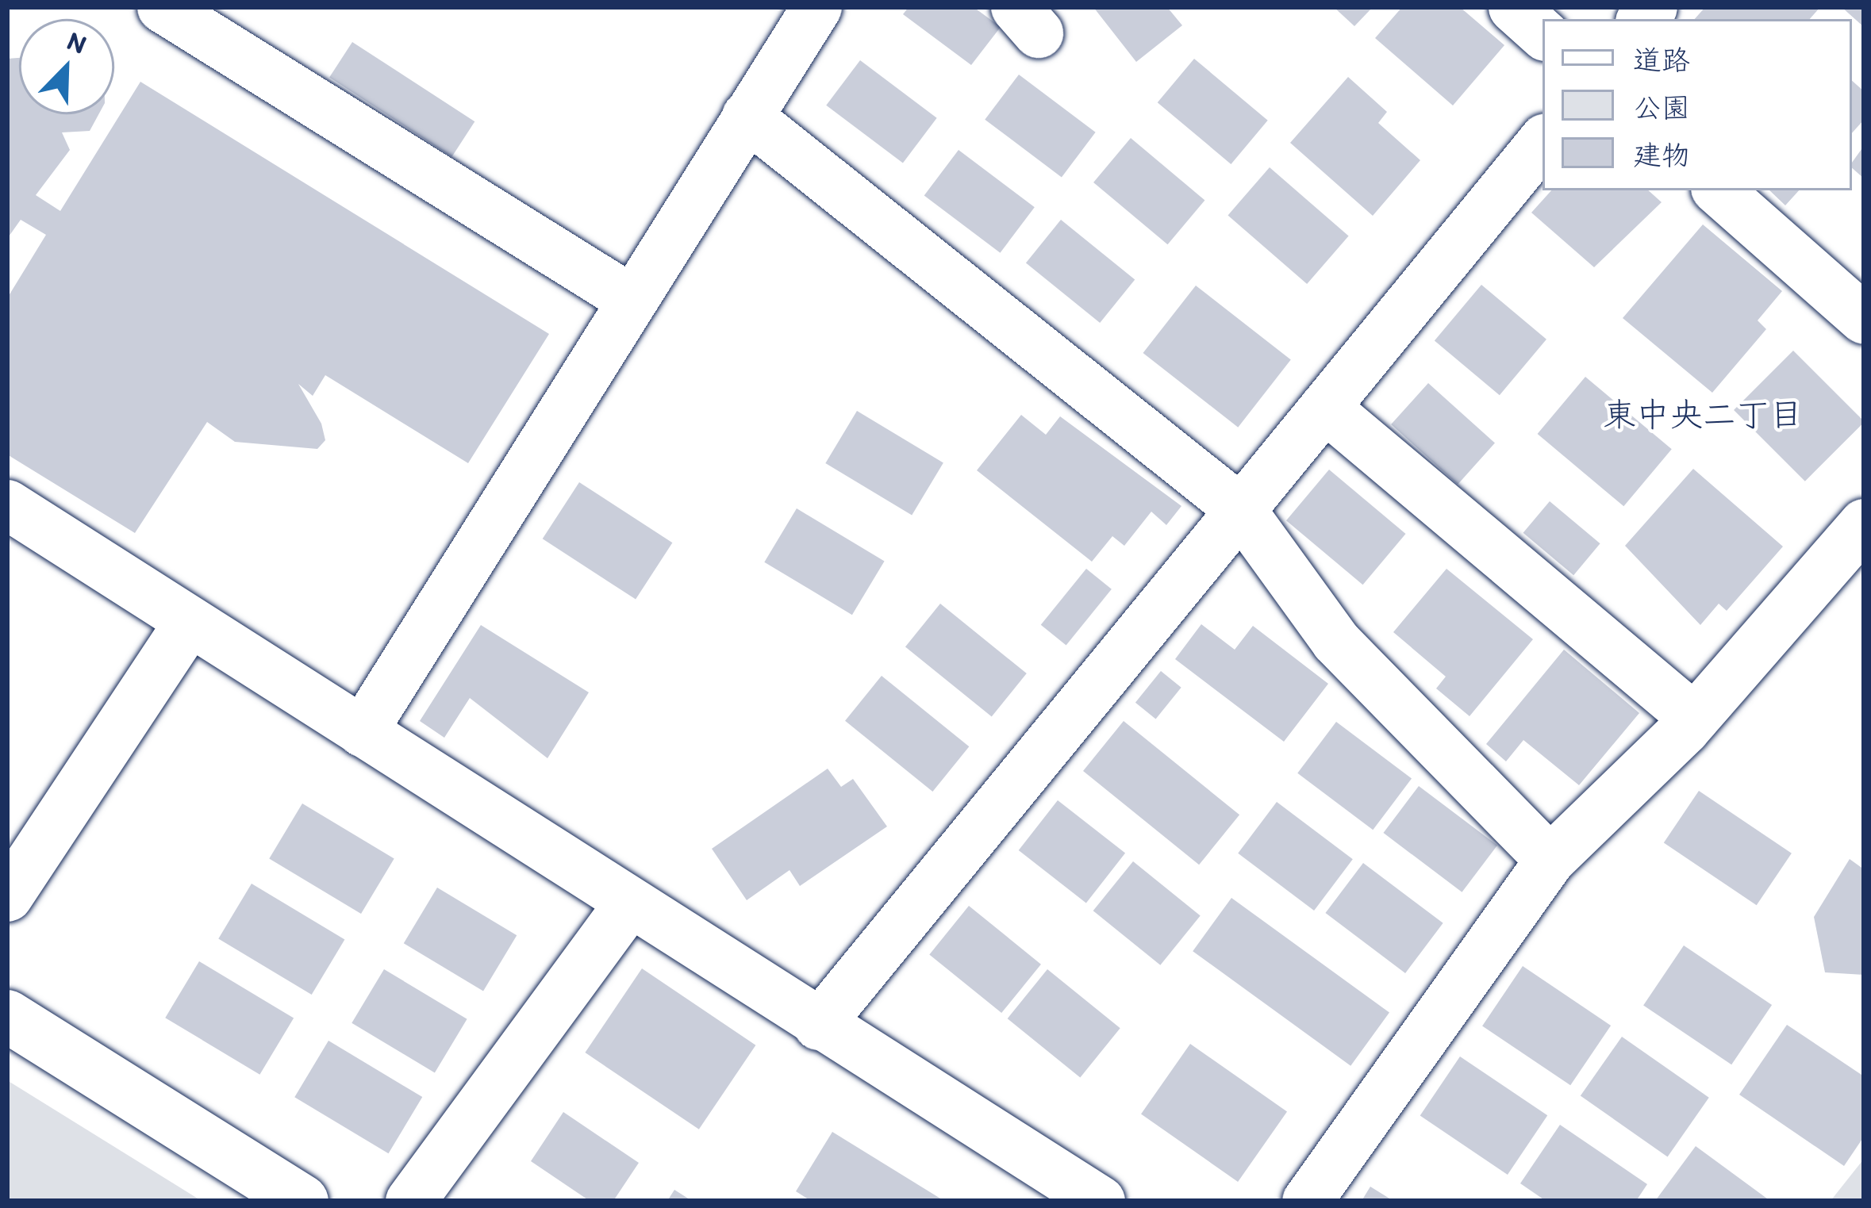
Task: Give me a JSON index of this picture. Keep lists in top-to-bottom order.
{
  "districts": ["東中央二丁目"],
  "legend": ["道路", "公園", "建物"],
  "north": "top right"
}
